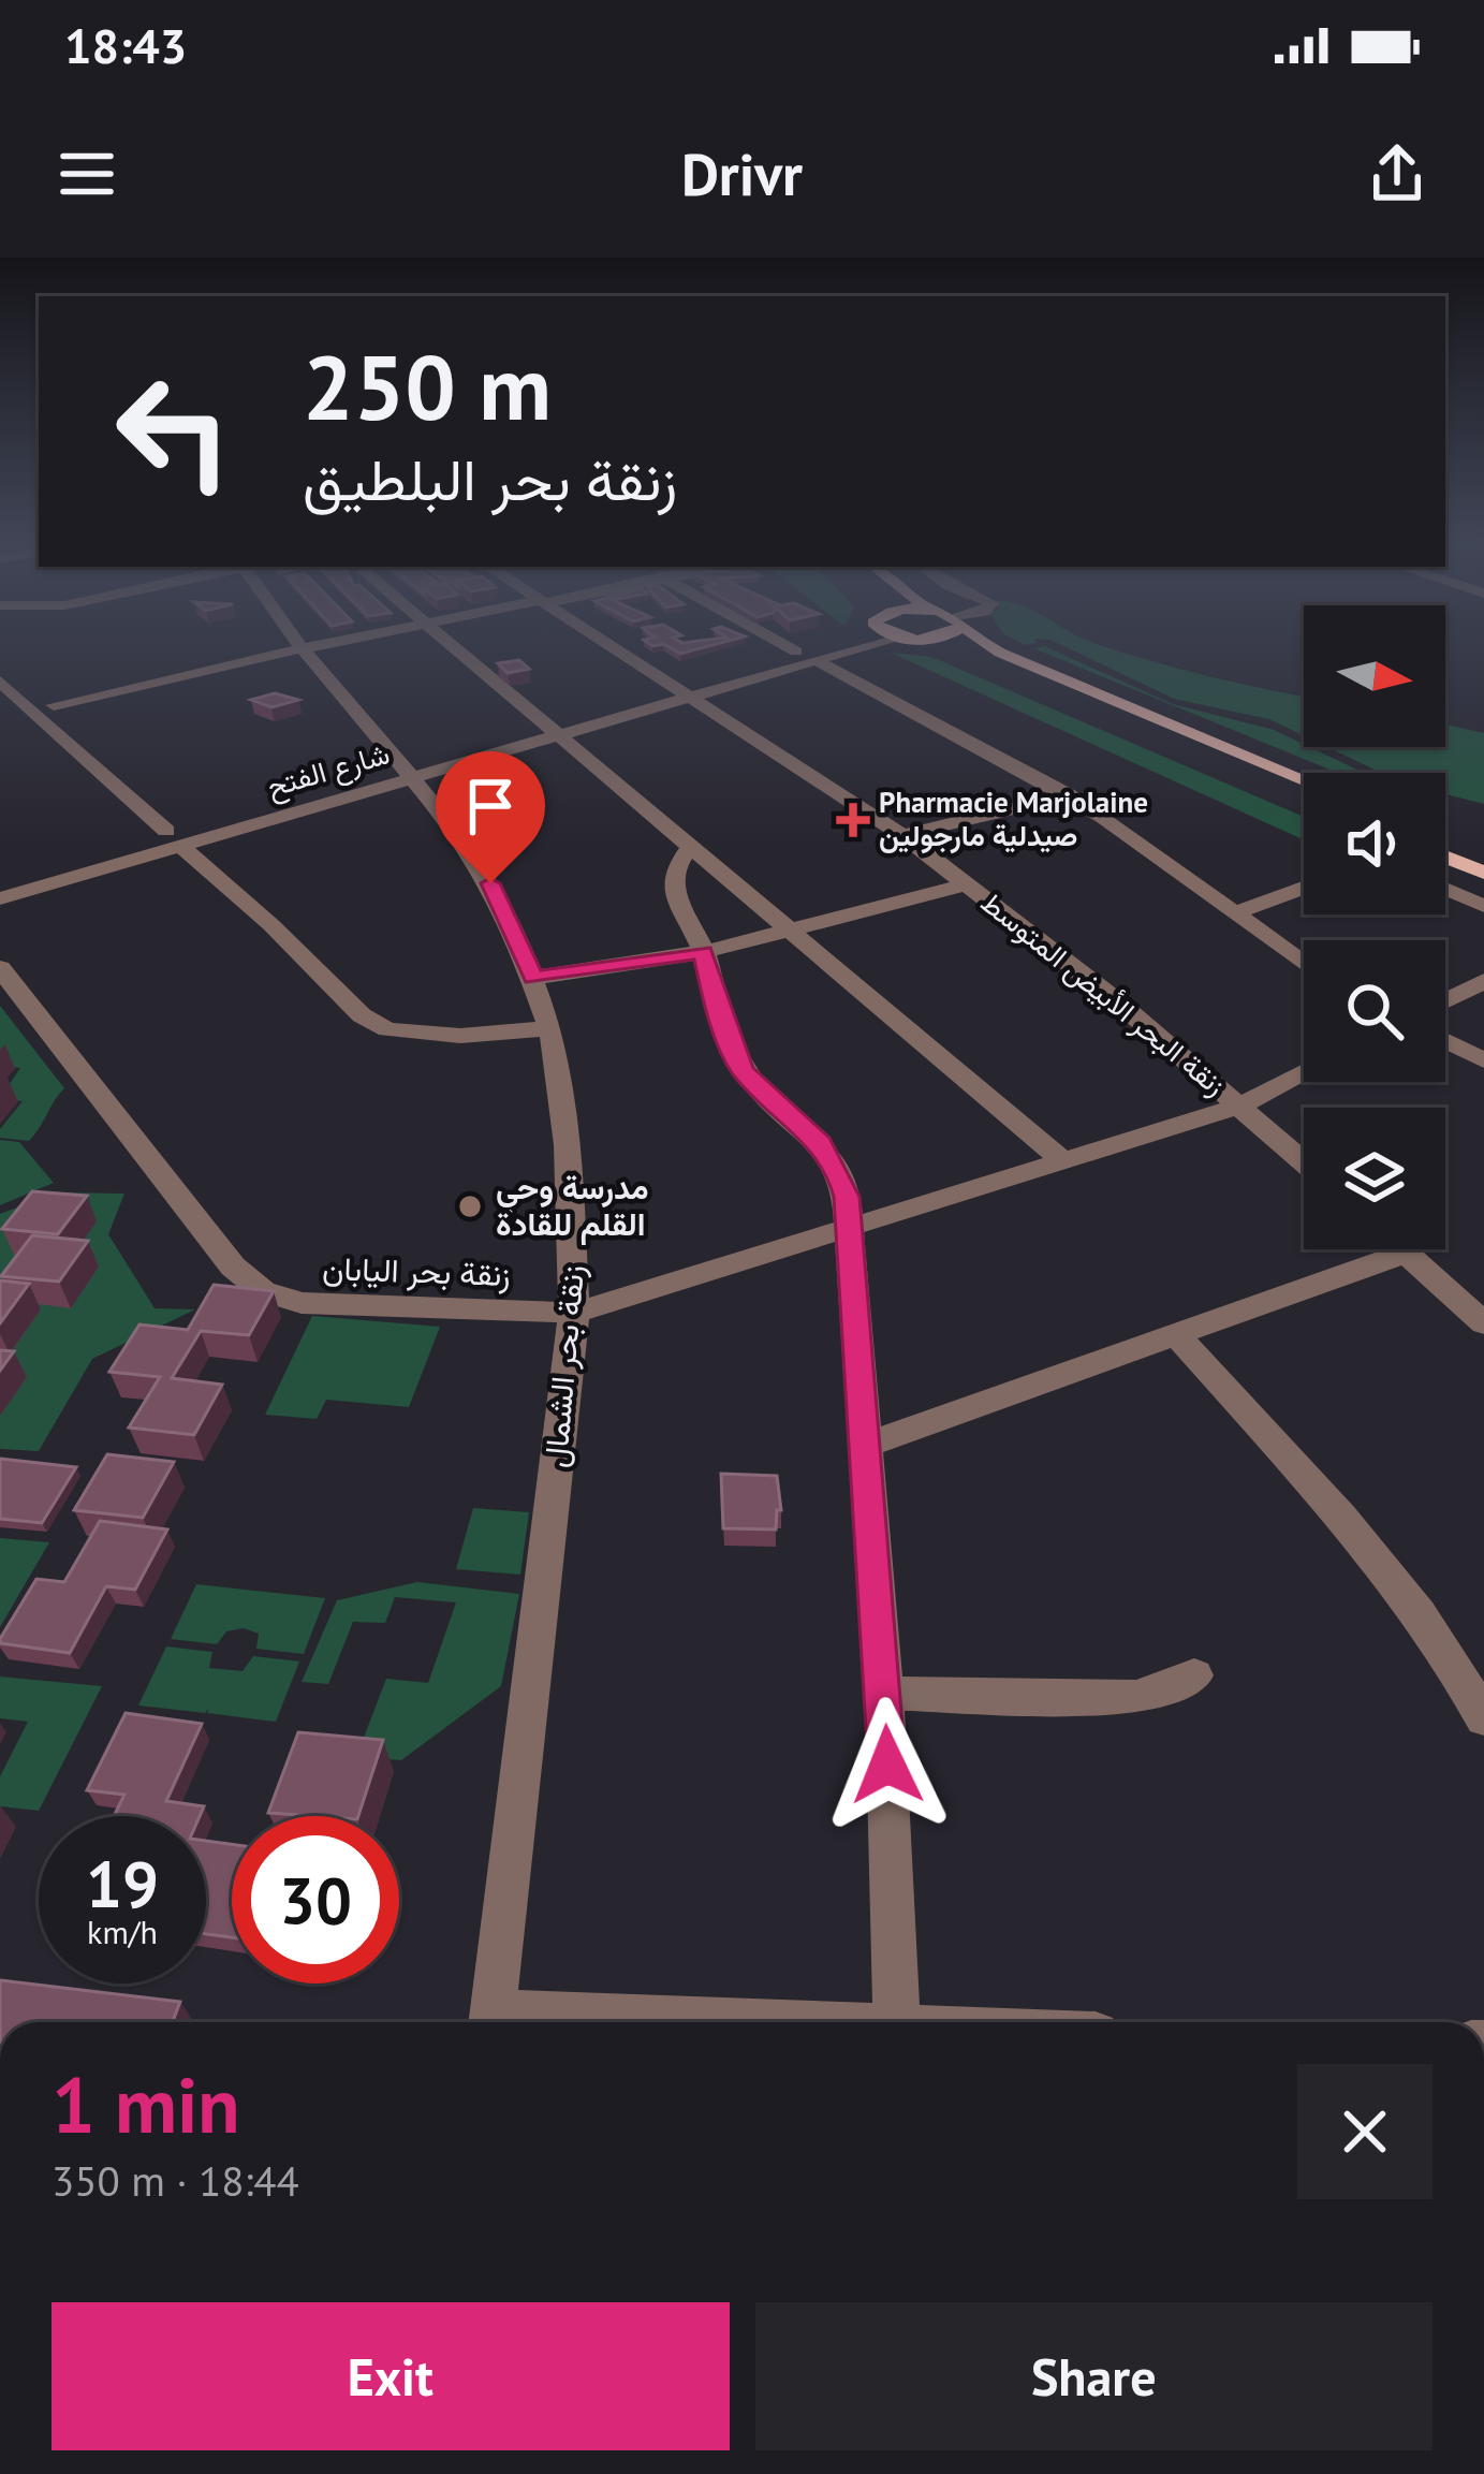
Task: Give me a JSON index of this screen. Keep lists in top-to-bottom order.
{
  "streets": {
    "street": [
      "شارع الفتح",
      "زنقة البحر الأبيض المتوسط",
      "زنقة بحر اليابان",
      "زنقة بحر الشمال"
    ]
  },
  "crossings": [
    ["شارع الفتح", "زنقة البحر الأبيض المتوسط"],
    ["شارع الفتح", "زنقة بحر الشمال"],
    ["زنقة البحر الأبيض المتوسط", "زنقة بحر اليابان"],
    ["زنقة بحر اليابان", "زنقة بحر الشمال"]
  ],
  "places": {
    "health": ["Pharmacie Marjolaine صيدلية مارجولين"],
    "other": ["مدرسة وحي القلم للقادة"]
  },
  "north": "right",
  "page": {
    "status": "18:43",
    "header": "Drivr",
    "turn": ["250 m", "زنقة بحر البلطيق"],
    "speed": "19 km/h",
    "limit": "30",
    "heading": ["1 min", "350 m · 18:44"],
    "buttons": ["Exit", "Share"]
  }
}
